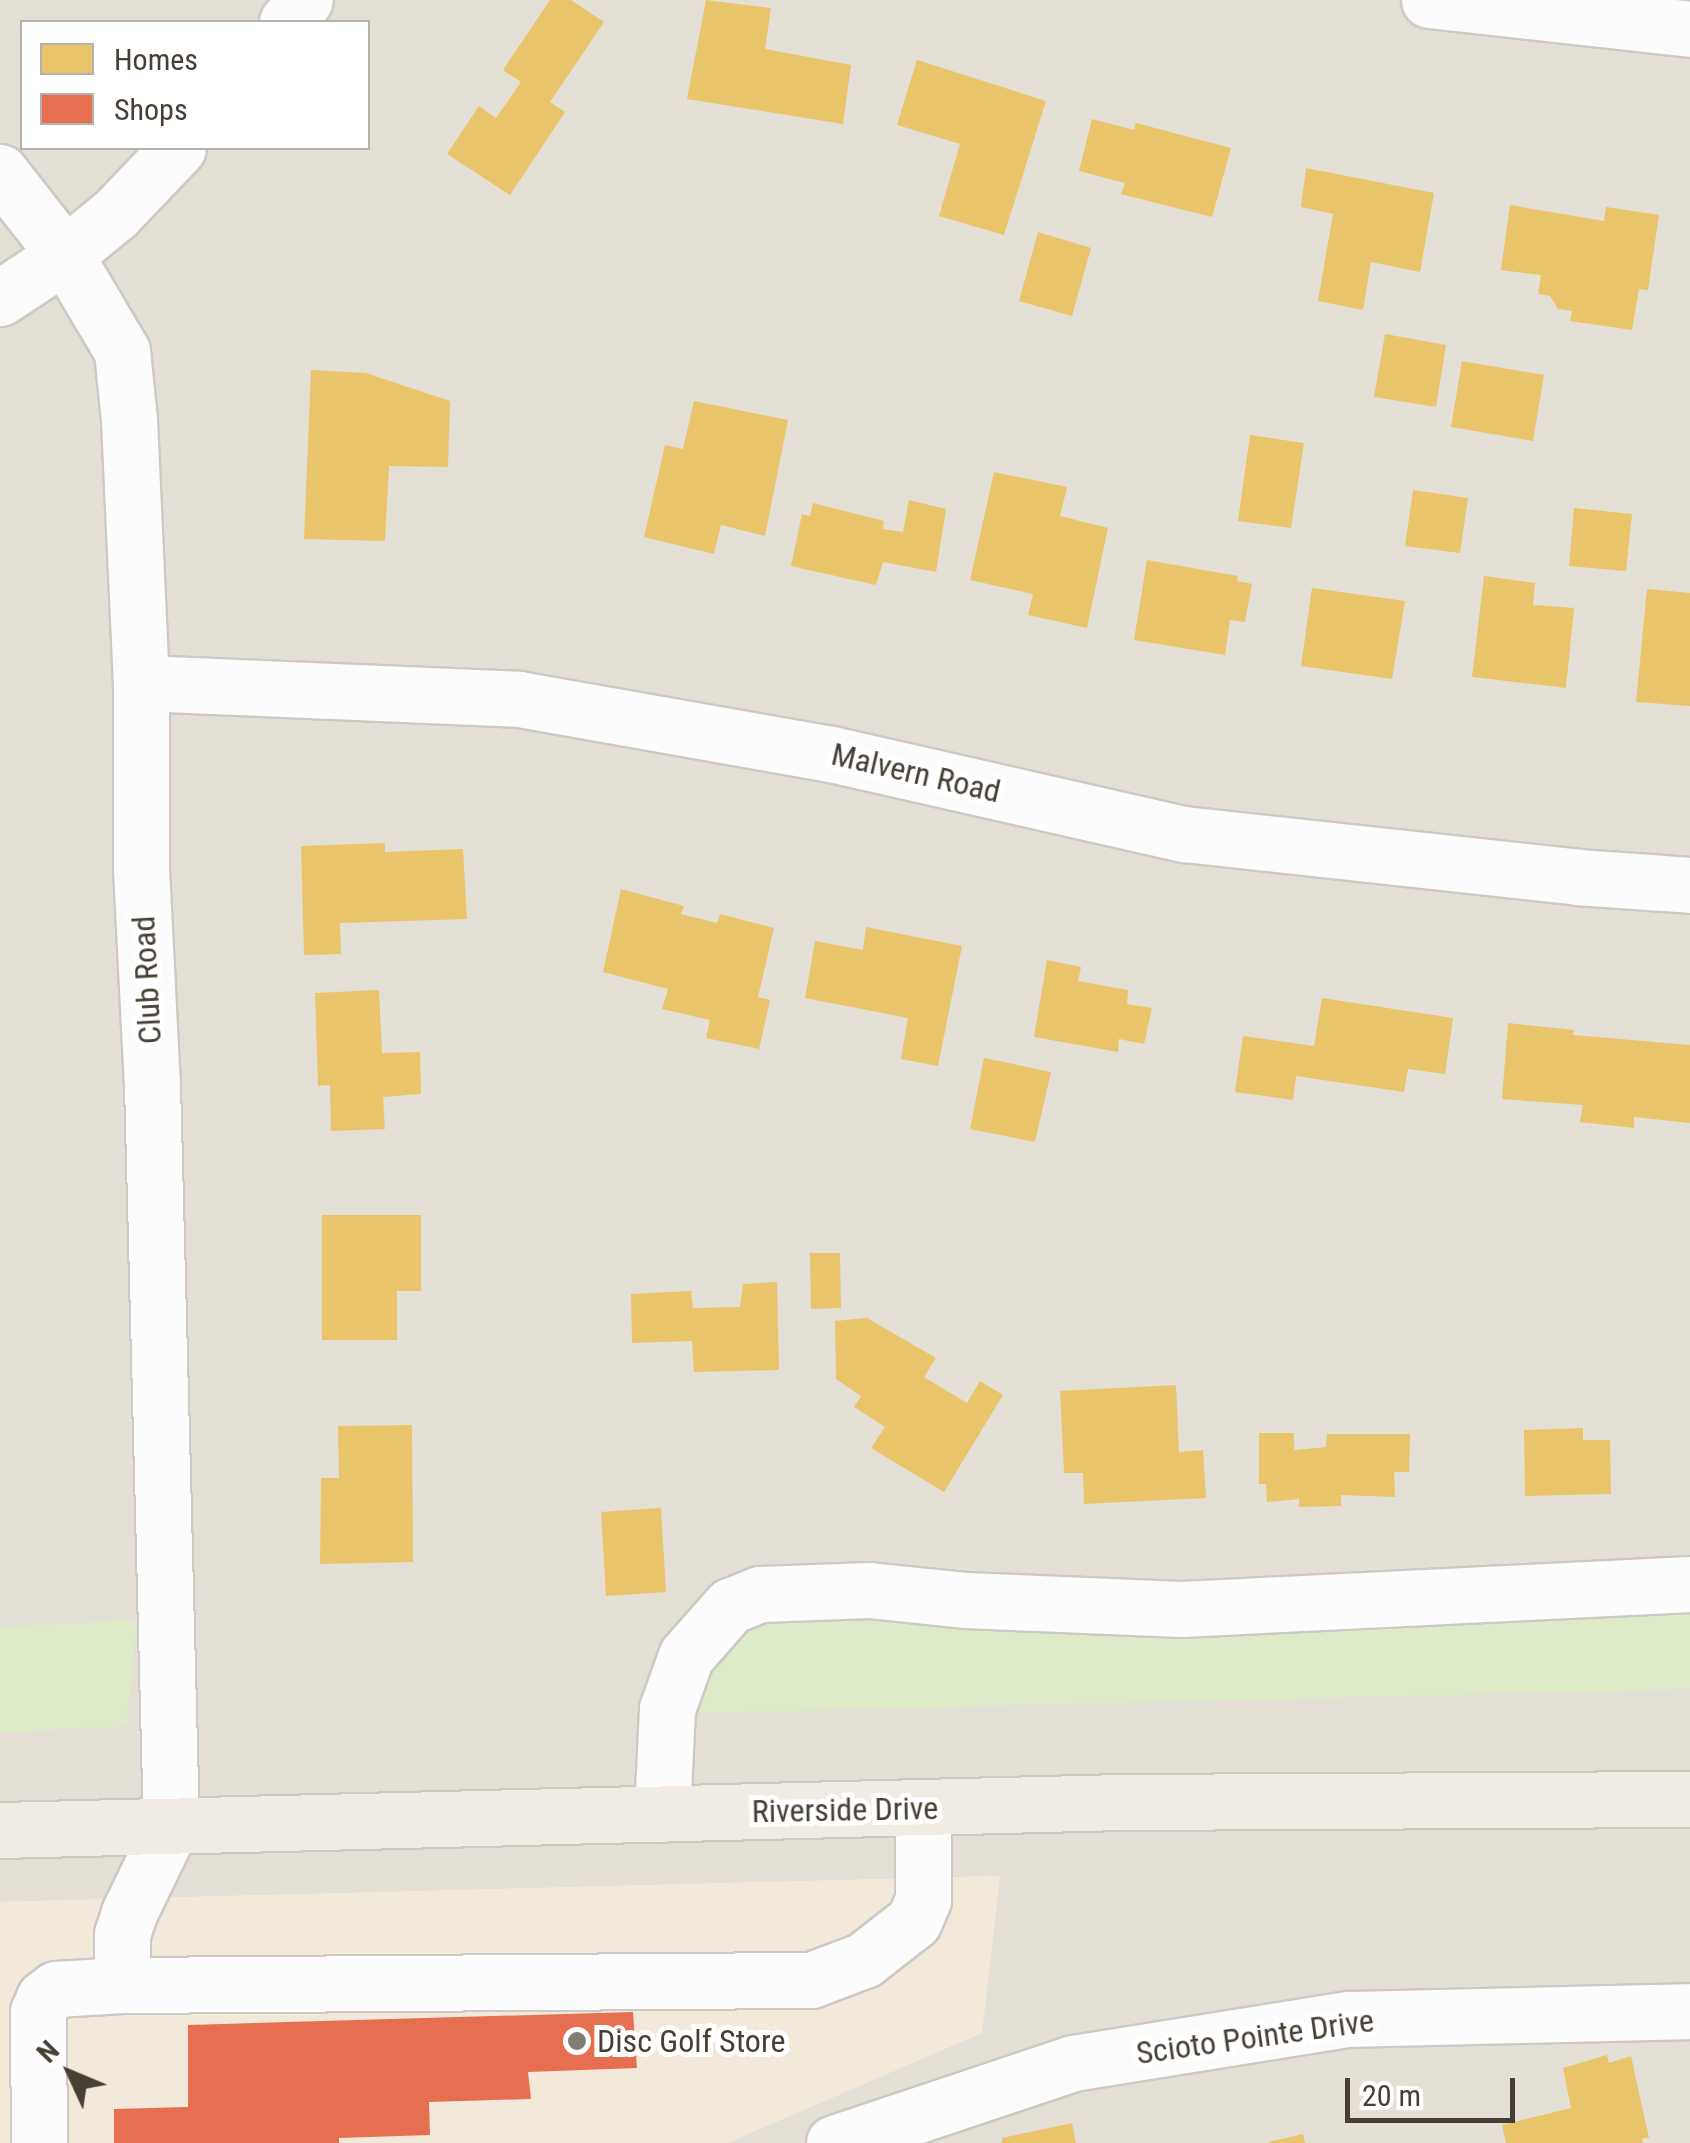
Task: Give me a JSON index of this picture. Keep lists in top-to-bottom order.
{
  "streets": {
    "main road": ["Riverside Drive"],
    "street": ["Malvern Road", "Club Road", "Scioto Pointe Drive"]
  },
  "crossings": [
    ["Malvern Road", "Club Road"],
    ["Club Road", "Riverside Drive"]
  ],
  "places": ["Disc Golf Store"],
  "legend": ["Homes", "Shops"],
  "scale_bar": "20 m",
  "north": "top left"
}
